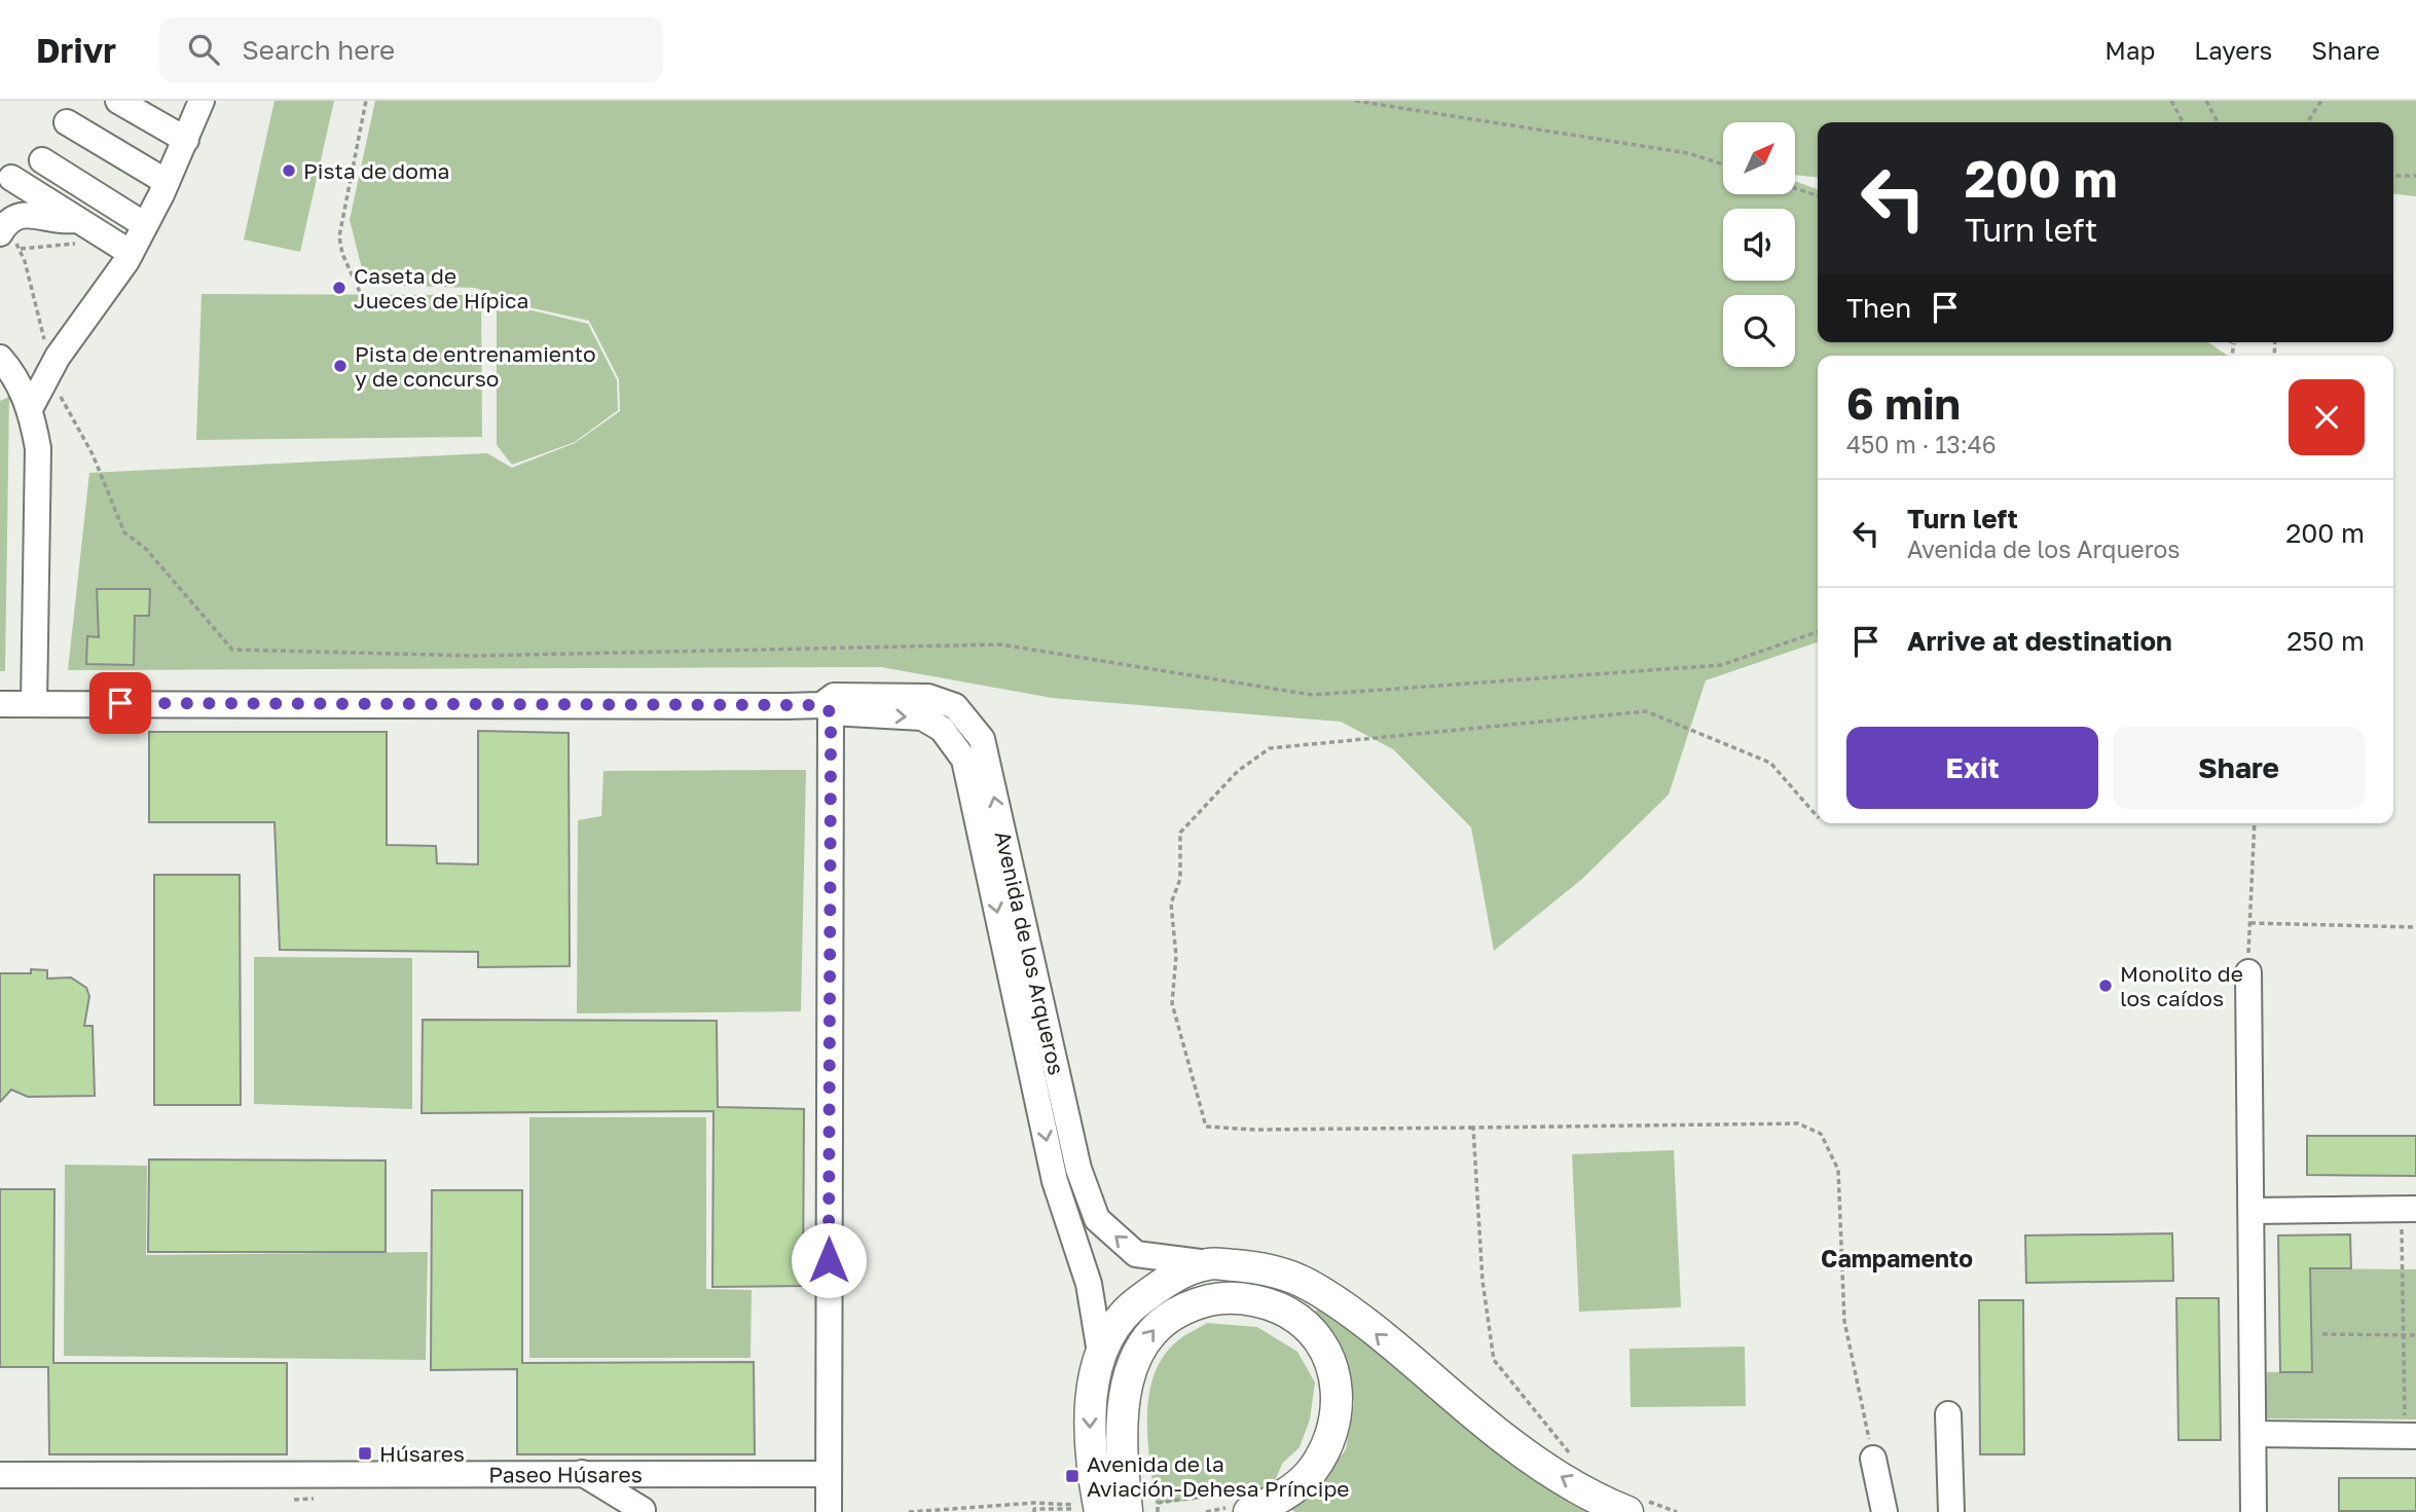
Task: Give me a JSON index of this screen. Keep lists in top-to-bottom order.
{
  "streets": {
    "street": ["Avenida de los Arqueros", "Paseo Húsares"]
  },
  "districts": ["Campamento"],
  "places": {
    "other": [
      "Pista de doma",
      "Caseta de Jueces de Hípica",
      "Pista de entrenamiento y de concurso",
      "Monolito de los caídos"
    ],
    "transit": ["Húsares", "Avenida de la Aviación-Dehesa Príncipe"]
  },
  "north": "top right",
  "page": {
    "header": "Drivr",
    "search": "Search here",
    "nav": ["Map", "Layers", "Share"],
    "turn": ["200 m", "Turn left"],
    "then": "Then",
    "heading": ["6 min", "450 m · 13:46"],
    "list": [
      {
        "name": "Turn left",
        "note": "Avenida de los Arqueros",
        "value": "200 m"
      },
      {
        "name": "Arrive at destination",
        "value": "250 m"
      }
    ],
    "buttons": ["Exit", "Share"]
  }
}
